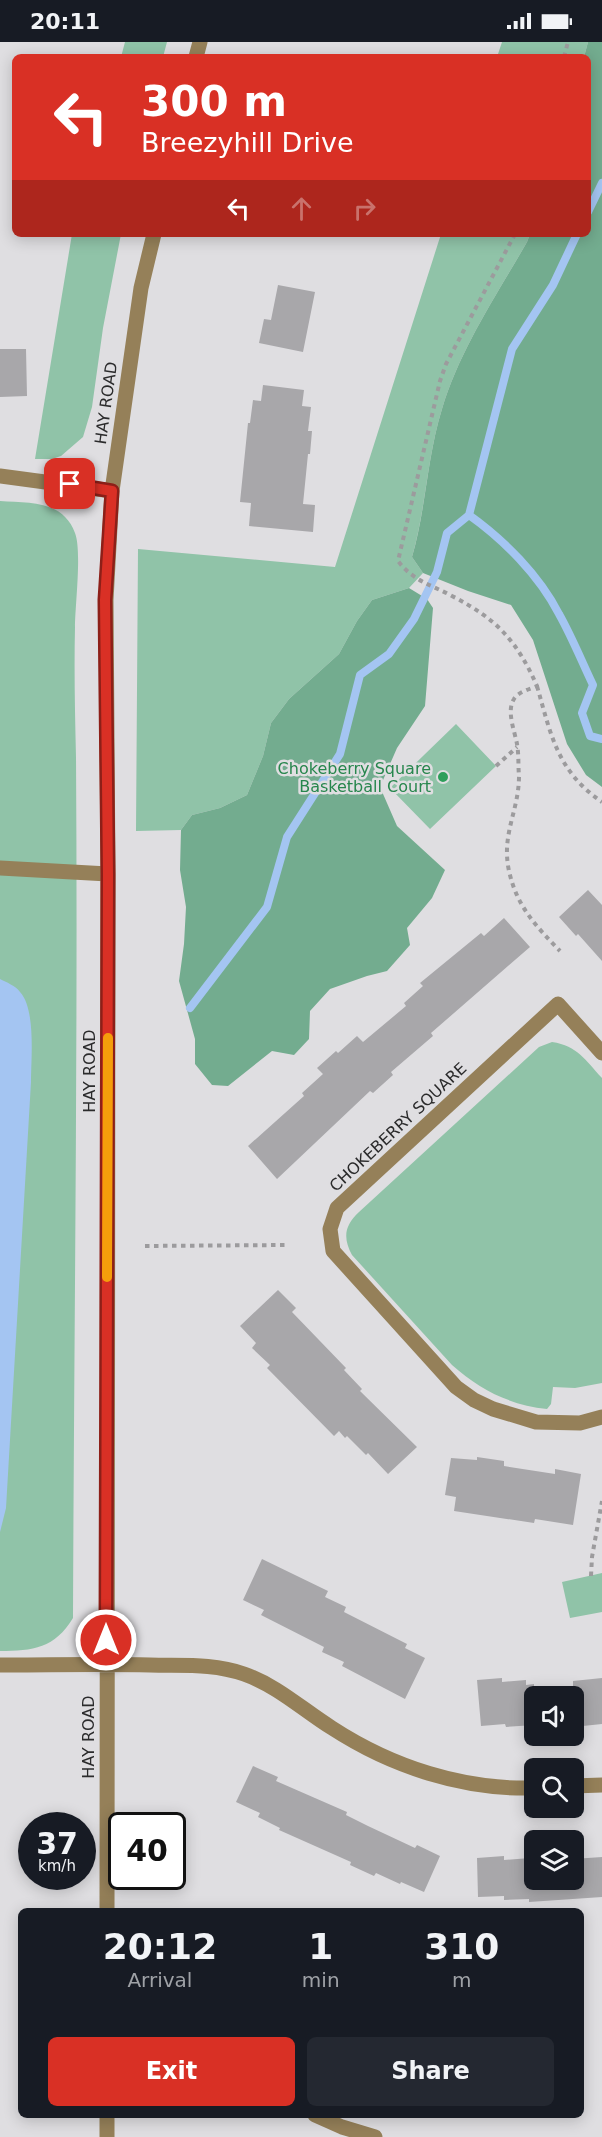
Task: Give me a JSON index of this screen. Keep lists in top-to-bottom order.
{
  "streets": {
    "street": ["HAY ROAD", "CHOKEBERRY SQUARE"]
  },
  "places": ["Chokeberry Square Basketball Court"],
  "page": {
    "status": "20:11",
    "turn": ["300 m", "Breezyhill Drive"],
    "speed": "37 km/h",
    "limit": "40",
    "eta": [
      "20:12",
      "Arrival",
      "1",
      "min",
      "310",
      "m"
    ],
    "buttons": ["Exit", "Share"]
  }
}
